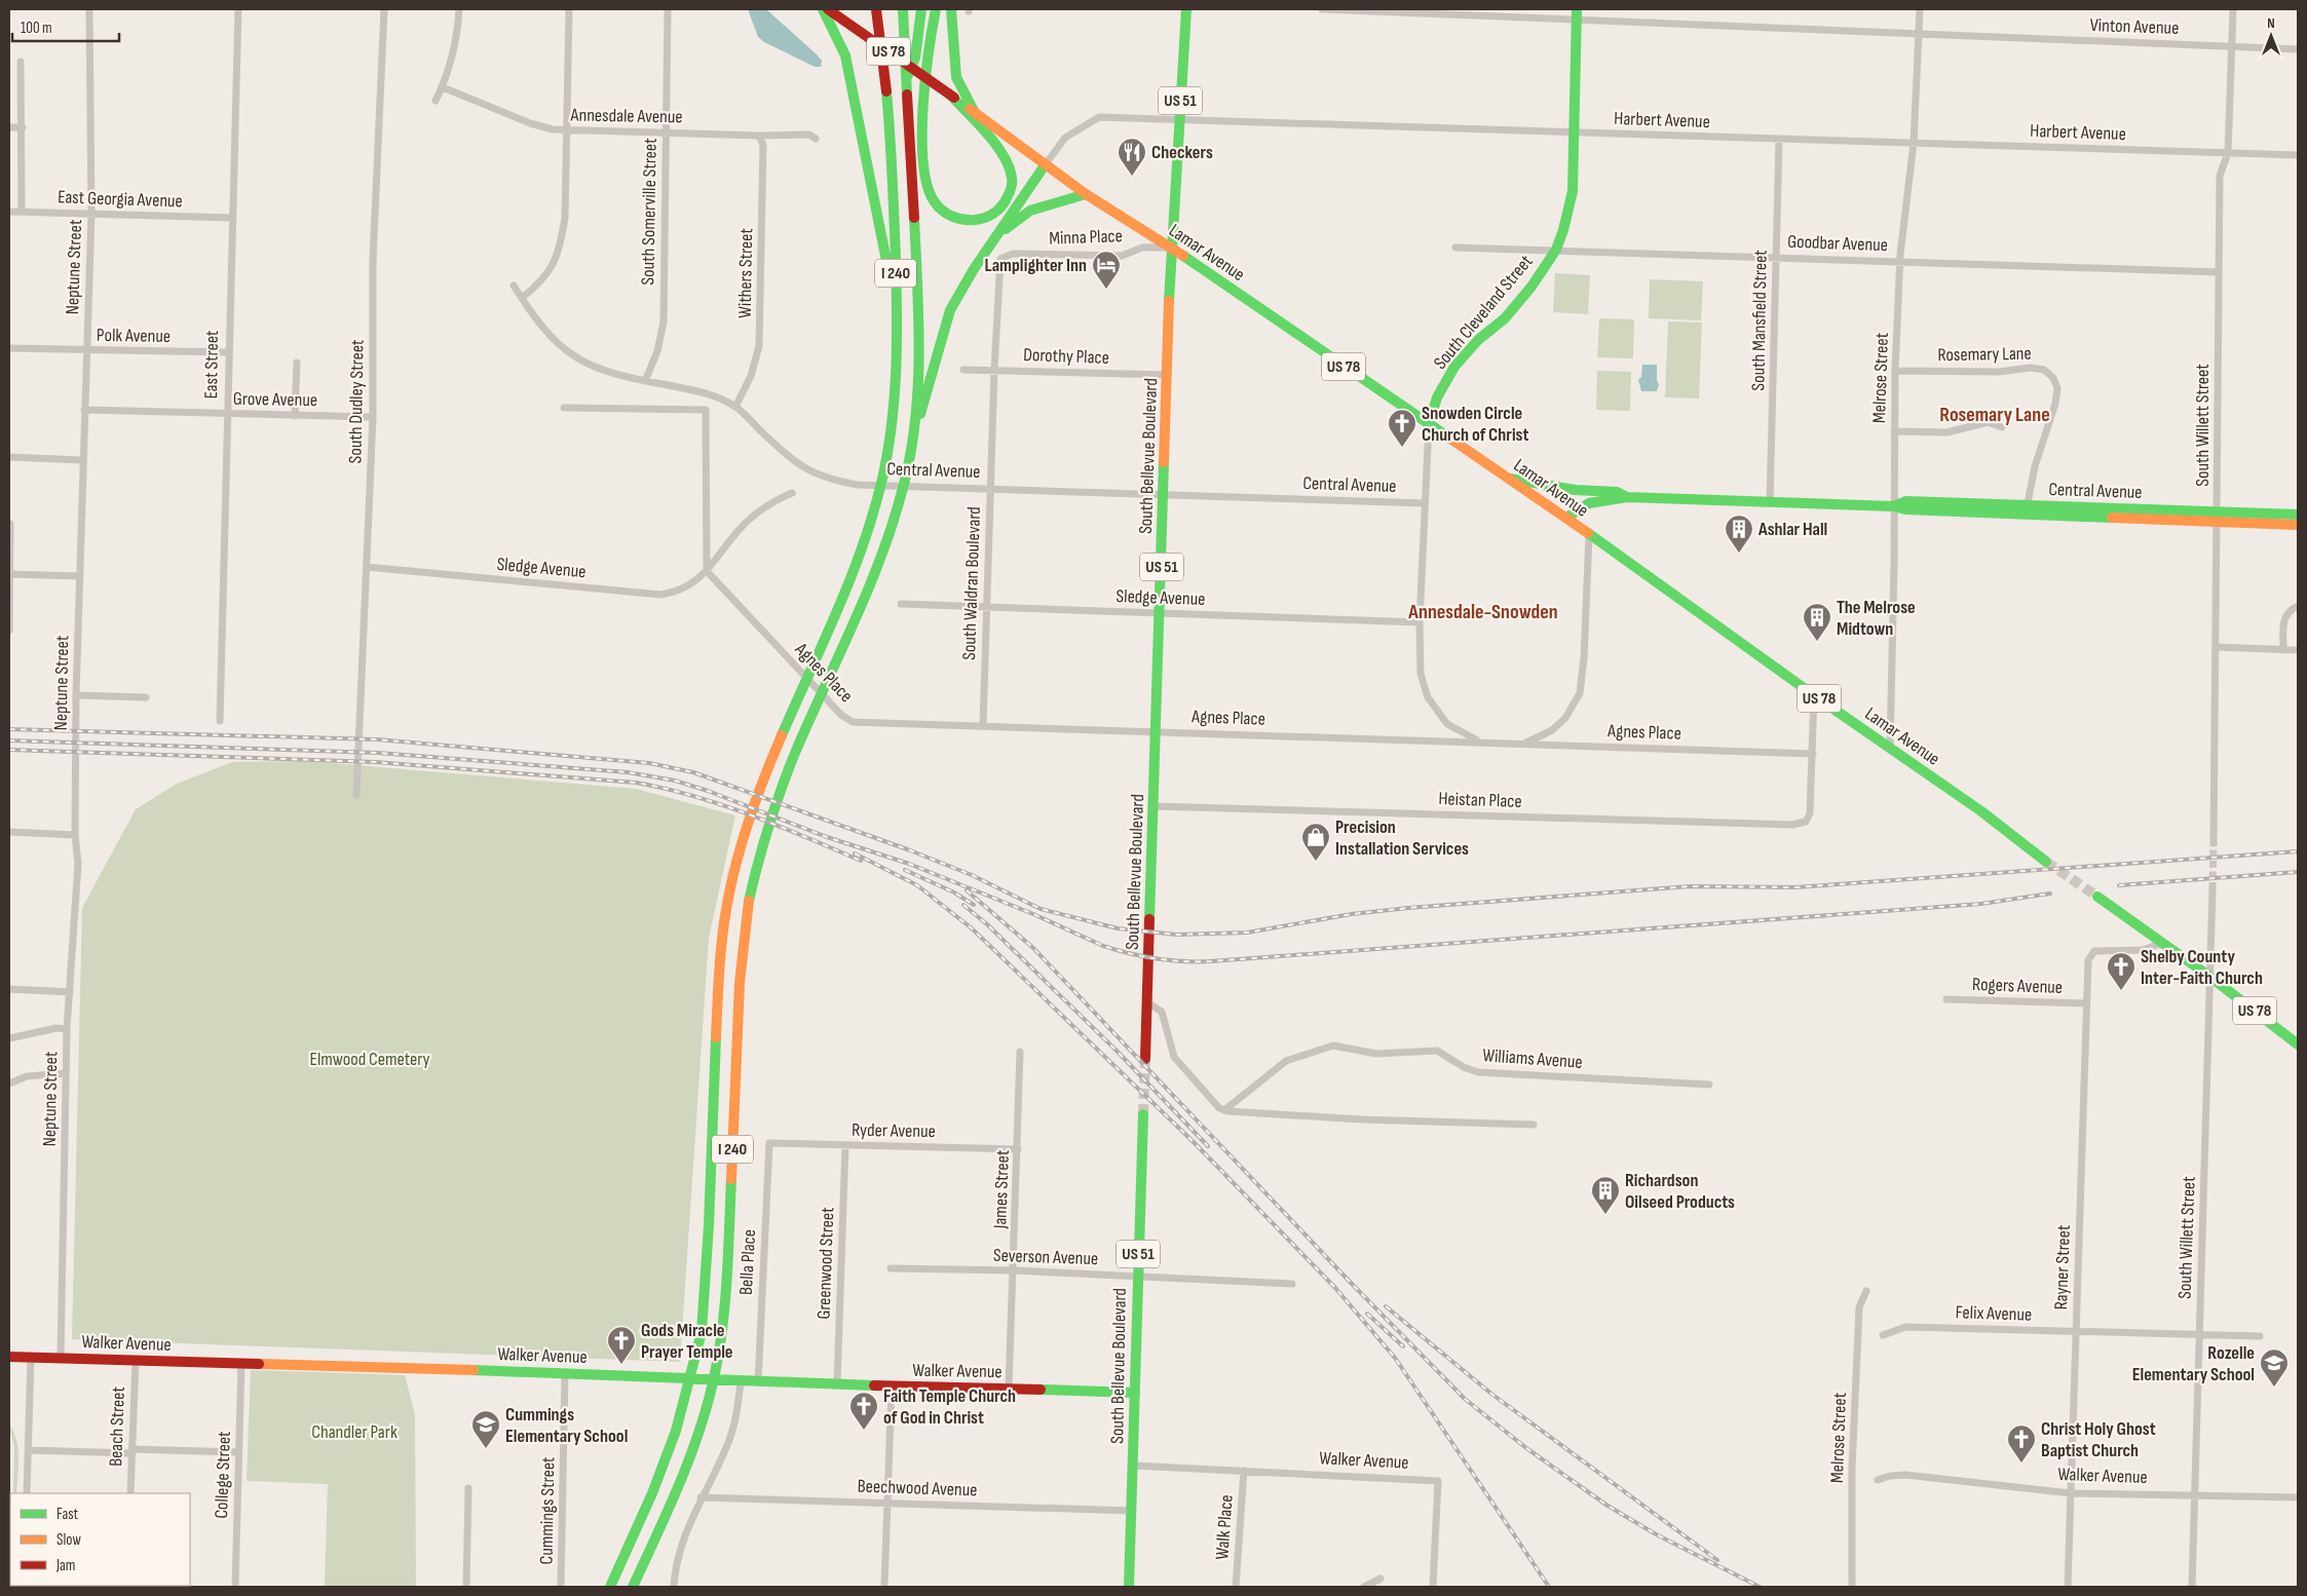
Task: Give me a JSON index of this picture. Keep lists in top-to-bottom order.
{
  "streets": {
    "main road": [
      "US 78",
      "US 51",
      "Lamar Avenue",
      "I 240",
      "South Cleveland Street",
      "South Bellevue Boulevard",
      "Central Avenue",
      "Walker Avenue"
    ],
    "street": [
      "Vinton Avenue",
      "Annesdale Avenue",
      "Harbert Avenue",
      "East Georgia Avenue",
      "South Somerville Street",
      "Minna Place",
      "Goodbar Avenue",
      "Neptune Street",
      "Withers Street",
      "South Mansfield Street",
      "Polk Avenue",
      "Rosemary Lane",
      "Dorothy Place",
      "East Street",
      "Melrose Street",
      "Grove Avenue",
      "South Dudley Street",
      "South Willett Street",
      "Sledge Avenue",
      "South Waldran Boulevard",
      "Agnes Place",
      "Heistan Place",
      "Rogers Avenue",
      "Williams Avenue",
      "Ryder Avenue",
      "James Street",
      "Severson Avenue",
      "Bella Place",
      "Greenwood Street",
      "Rayner Street",
      "Felix Avenue",
      "Beach Street",
      "College Street",
      "Beechwood Avenue",
      "Cummings Street",
      "Walk Place"
    ]
  },
  "crossings": [
    ["Vinton Avenue", "South Cleveland Street"],
    ["Vinton Avenue", "Melrose Street"],
    ["Vinton Avenue", "South Willett Street"],
    ["US 78", "South Willett Street"],
    ["US 78", "Rayner Street"],
    ["Annesdale Avenue", "South Somerville Street"],
    ["Annesdale Avenue", "Withers Street"],
    ["Harbert Avenue", "Lamar Avenue"],
    ["Harbert Avenue", "South Cleveland Street"],
    ["Harbert Avenue", "South Mansfield Street"],
    ["Harbert Avenue", "Melrose Street"],
    ["Harbert Avenue", "South Willett Street"],
    ["Harbert Avenue", "South Bellevue Boulevard"],
    ["East Georgia Avenue", "Neptune Street"],
    ["East Georgia Avenue", "East Street"],
    ["South Somerville Street", "Central Avenue"],
    ["Minna Place", "Lamar Avenue"],
    ["Minna Place", "South Bellevue Boulevard"],
    ["Minna Place", "South Waldran Boulevard"],
    ["Goodbar Avenue", "South Cleveland Street"],
    ["Goodbar Avenue", "South Mansfield Street"],
    ["Goodbar Avenue", "Melrose Street"],
    ["Goodbar Avenue", "South Willett Street"],
    ["Lamar Avenue", "South Cleveland Street"],
    ["Lamar Avenue", "Melrose Street"],
    ["Lamar Avenue", "South Bellevue Boulevard"],
    ["Lamar Avenue", "Central Avenue"],
    ["Neptune Street", "Polk Avenue"],
    ["Neptune Street", "Grove Avenue"],
    ["Neptune Street", "Walker Avenue"],
    ["Withers Street", "Central Avenue"],
    ["South Mansfield Street", "Central Avenue"],
    ["Polk Avenue", "East Street"],
    ["Rosemary Lane", "Melrose Street"],
    ["Rosemary Lane", "Central Avenue"],
    ["Dorothy Place", "South Bellevue Boulevard"],
    ["Dorothy Place", "South Waldran Boulevard"],
    ["East Street", "Grove Avenue"],
    ["Melrose Street", "Central Avenue"],
    ["Grove Avenue", "South Dudley Street"],
    ["South Dudley Street", "Sledge Avenue"],
    ["South Willett Street", "Central Avenue"],
    ["South Willett Street", "Felix Avenue"],
    ["South Willett Street", "Walker Avenue"],
    ["South Bellevue Boulevard", "Central Avenue"],
    ["South Bellevue Boulevard", "Sledge Avenue"],
    ["South Bellevue Boulevard", "Agnes Place"],
    ["South Bellevue Boulevard", "Heistan Place"],
    ["South Bellevue Boulevard", "Severson Avenue"],
    ["South Bellevue Boulevard", "Walker Avenue"],
    ["South Bellevue Boulevard", "Beechwood Avenue"],
    ["Central Avenue", "South Waldran Boulevard"],
    ["Sledge Avenue", "South Waldran Boulevard"],
    ["Sledge Avenue", "Agnes Place"],
    ["South Waldran Boulevard", "Agnes Place"],
    ["Agnes Place", "Heistan Place"],
    ["Rogers Avenue", "Rayner Street"],
    ["Ryder Avenue", "James Street"],
    ["Ryder Avenue", "Bella Place"],
    ["Ryder Avenue", "Greenwood Street"],
    ["James Street", "Severson Avenue"],
    ["James Street", "Walker Avenue"],
    ["Bella Place", "Walker Avenue"],
    ["Greenwood Street", "Walker Avenue"],
    ["Rayner Street", "Felix Avenue"],
    ["Rayner Street", "Walker Avenue"],
    ["Walker Avenue", "Beach Street"],
    ["Walker Avenue", "College Street"],
    ["Walker Avenue", "Cummings Street"],
    ["Walker Avenue", "Walk Place"]
  ],
  "districts": ["Rosemary Lane", "Annesdale-Snowden"],
  "parks": ["Elmwood Cemetery", "Chandler Park"],
  "places": {
    "restaurant": ["Checkers"],
    "hotel": ["Lamplighter Inn"],
    "church": [
      "Snowden Circle Church of Christ",
      "Shelby County Inter-Faith Church",
      "Gods Miracle Prayer Temple",
      "Faith Temple Church of God in Christ",
      "Christ Holy Ghost Baptist Church"
    ],
    "building": ["Ashlar Hall", "The Melrose Midtown", "Richardson Oilseed Products"],
    "shop": ["Precision Installation Services"],
    "school or university": ["Rozelle Elementary School", "Cummings Elementary School"]
  },
  "legend": ["Fast", "Slow", "Jam"],
  "scale_bar": "100 m",
  "north": "top"
}
